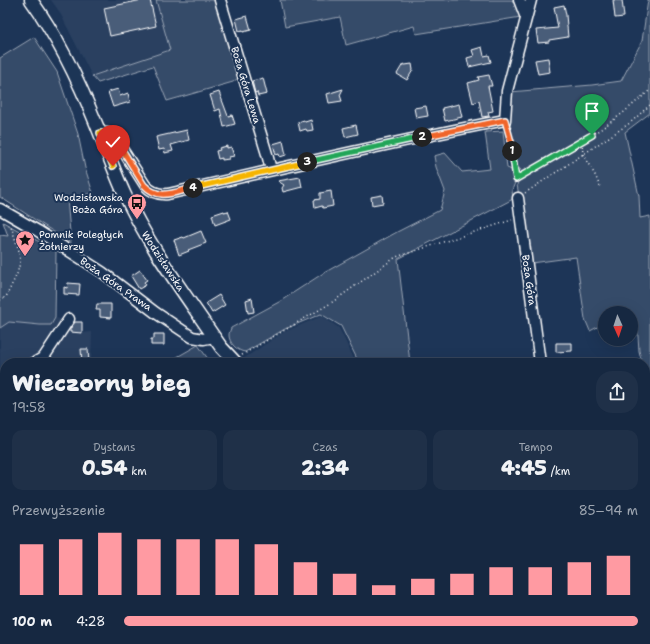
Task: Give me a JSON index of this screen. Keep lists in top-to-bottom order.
{
  "streets": {
    "main road": ["Wodzisławska"],
    "street": ["Boża Góra Lewa", "Boża Góra", "Boża Góra Prawa"]
  },
  "crossings": [
    ["Wodzisławska", "Boża Góra Prawa"]
  ],
  "places": {
    "bus stop": ["Wodzisławska Boża Góra"],
    "place": ["Pomnik Poległych Żołnierzy"]
  },
  "north": "bottom",
  "page": {
    "pins": [
      "2",
      "1",
      "3",
      "4"
    ],
    "heading": ["Wieczorny bieg", "19:58"],
    "stats": [
      ["Dystans", "0.54 km"],
      ["Czas", "2:34"],
      ["Tempo", "4:45 /km"]
    ],
    "chart": ["Przewyższenie", "85–94 m"],
    "list": [
      {
        "name": "100 m",
        "note": "4:28"
      }
    ]
  }
}
